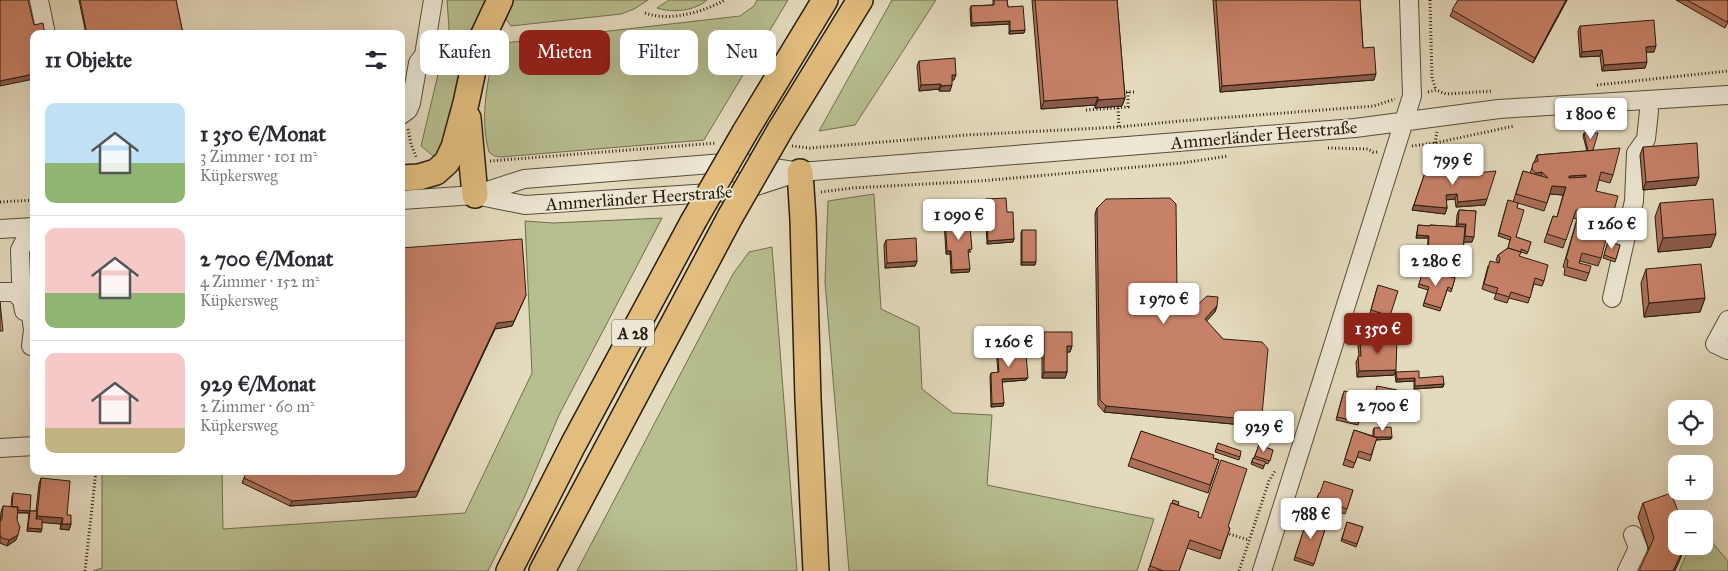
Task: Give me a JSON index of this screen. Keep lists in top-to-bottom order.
{
  "streets": {
    "highway": ["A 28"],
    "street": ["Ammerländer Heerstraße"]
  },
  "page": {
    "chip": [
      "Kaufen",
      "Mieten",
      "Filter",
      "Neu"
    ],
    "heading": "11 Objekte",
    "list": [
      {
        "name": "1 350 €/Monat",
        "note": "3 Zimmer · 101 m² · Küpkersweg"
      },
      {
        "name": "2 700 €/Monat",
        "note": "4 Zimmer · 152 m² · Küpkersweg"
      },
      {
        "name": "929 €/Monat",
        "note": "2 Zimmer · 60 m² · Küpkersweg"
      }
    ],
    "price": [
      "1 800 €",
      "799 €",
      "1 090 €",
      "1 260 €",
      "2 280 €",
      "1 970 €",
      "1 350 €",
      "1 260 €",
      "2 700 €",
      "929 €",
      "788 €"
    ],
    "map_buttons": ["+", "−"]
  }
}
